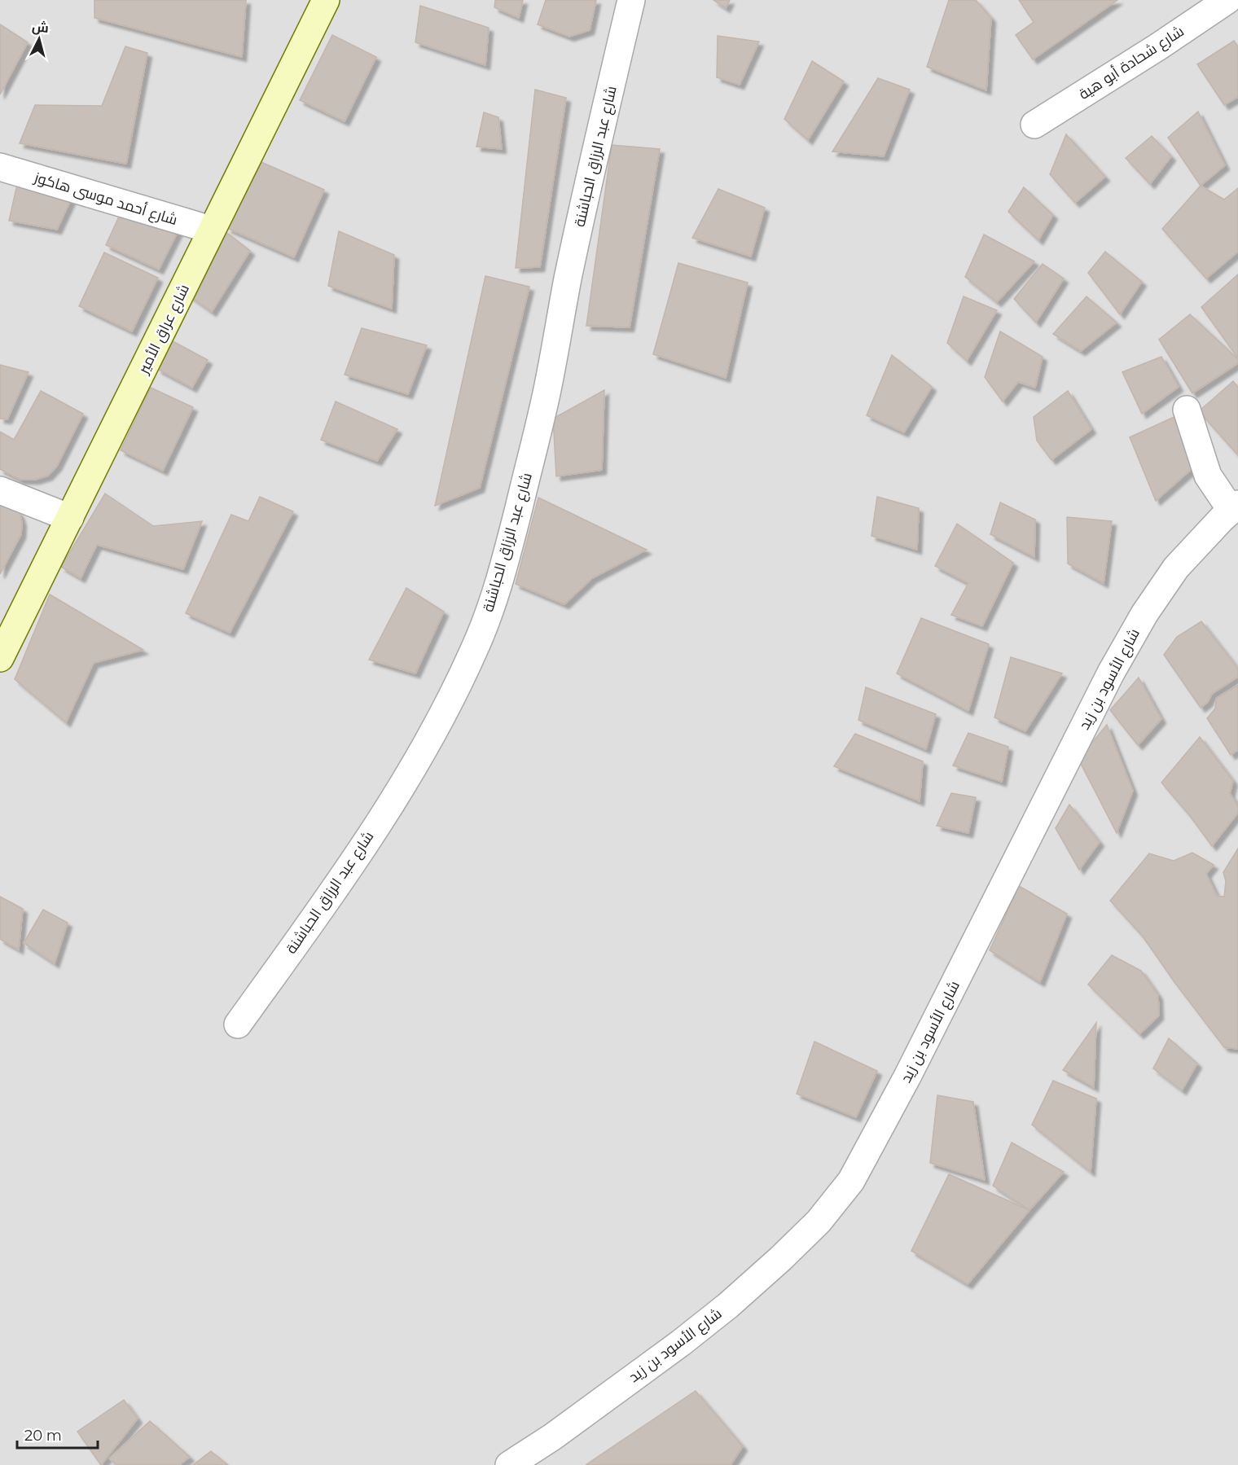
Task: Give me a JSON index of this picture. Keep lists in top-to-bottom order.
{
  "streets": {
    "main road": ["شارع عراق الأمير"],
    "street": [
      "شارع شحادة أبو هية",
      "شارع عبد الرزاق الحباشنة",
      "شارع أحمد موسى هاكوز",
      "شارع الأسود بن زيد"
    ]
  },
  "crossings": [
    ["شارع أحمد موسى هاكوز", "شارع عراق الأمير"]
  ],
  "scale_bar": "20 m",
  "north": "top"
}
